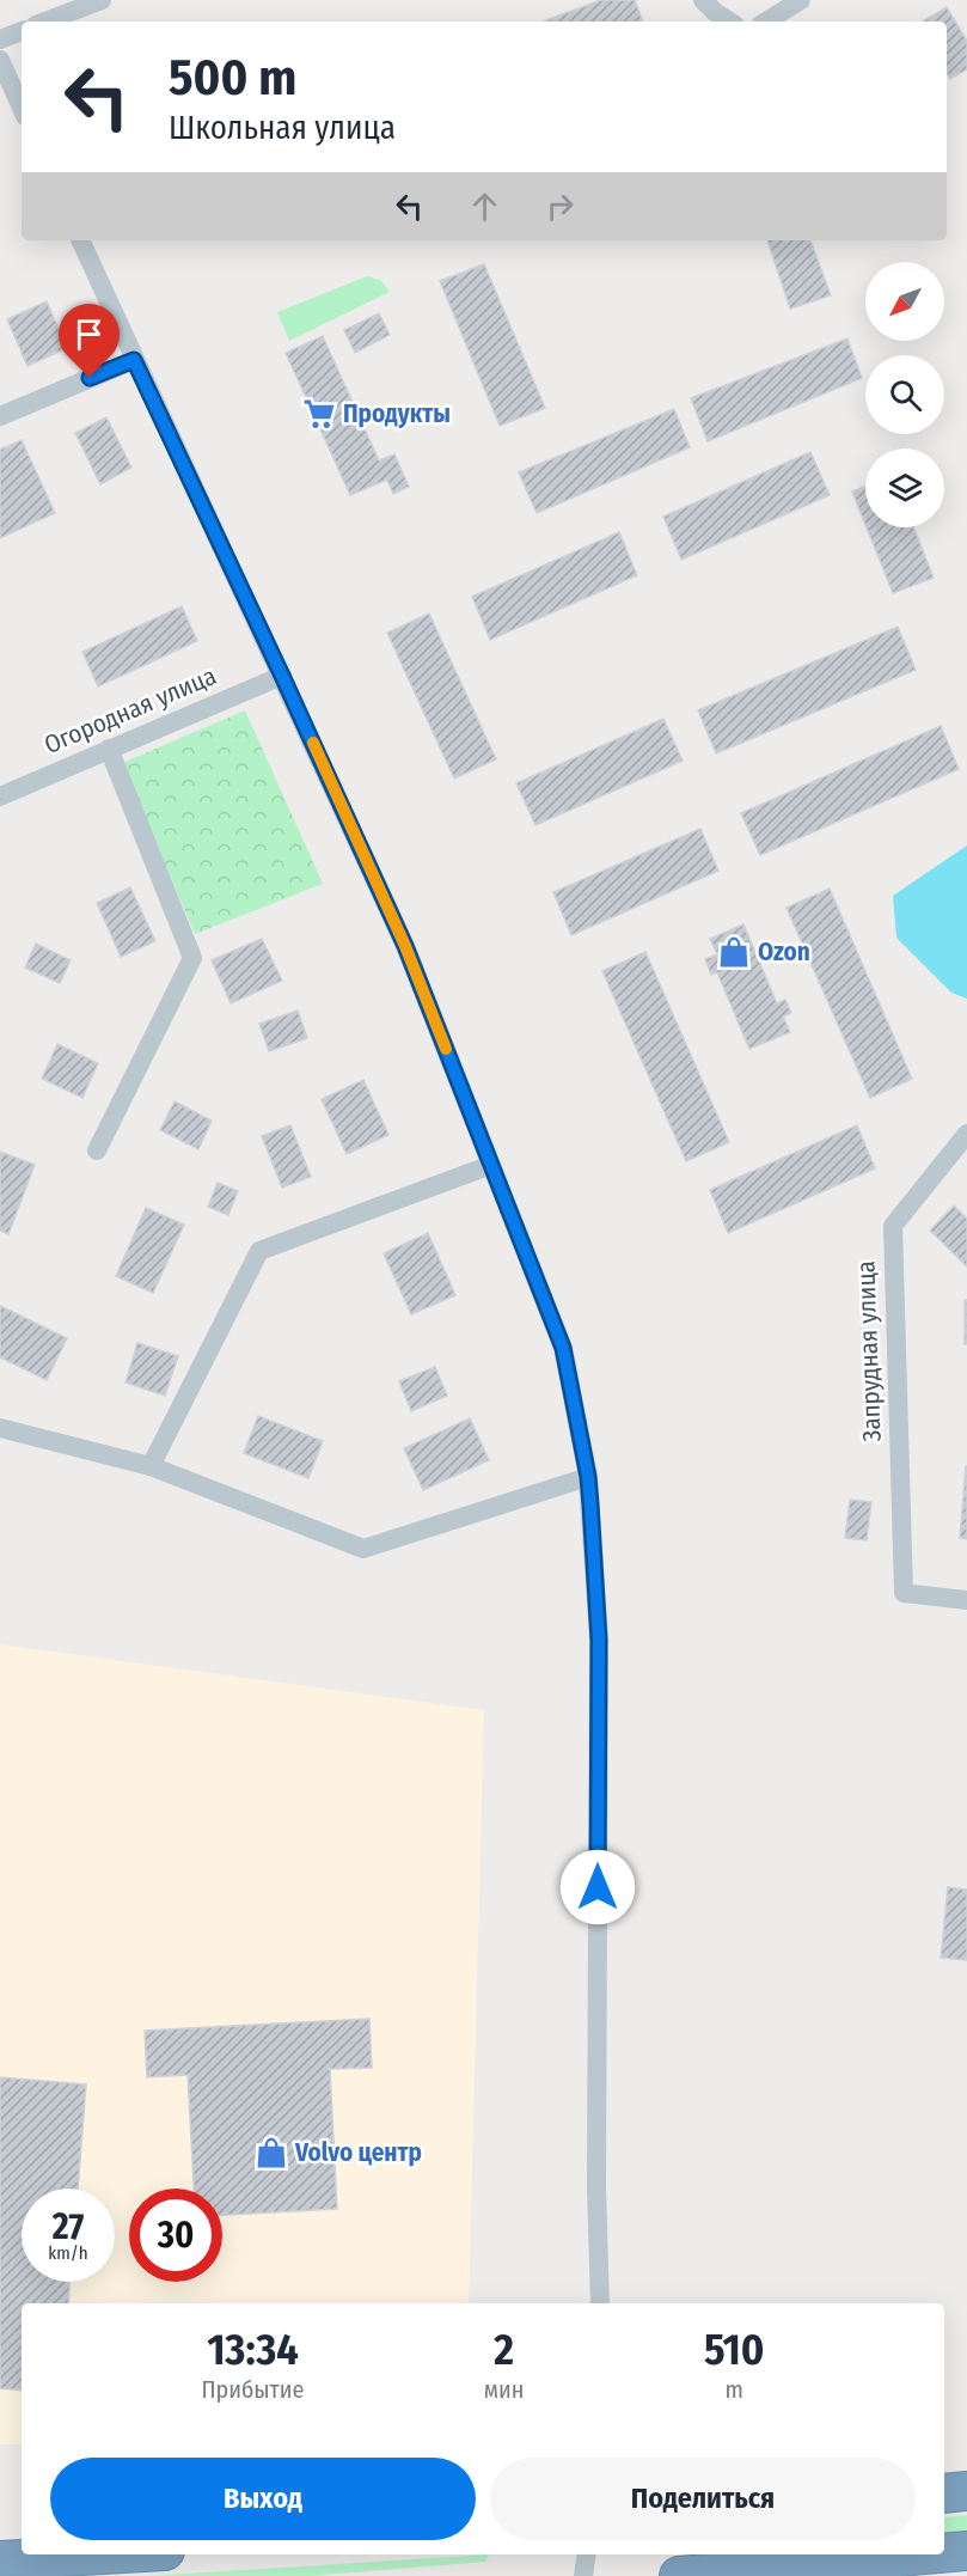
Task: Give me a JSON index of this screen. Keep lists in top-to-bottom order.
{
  "streets": {
    "street": ["Огородная улица", "Запрудная улица"]
  },
  "places": {
    "supermarket": ["Продукты"],
    "shop": ["Ozon", "Volvo центр"]
  },
  "north": "bottom left",
  "page": {
    "turn": ["500 m", "Школьная улица"],
    "speed": "27 km/h",
    "limit": "30",
    "eta": [
      "13:34",
      "Прибытие",
      "2",
      "мин",
      "510",
      "m"
    ],
    "buttons": ["Выход", "Поделиться"]
  }
}
